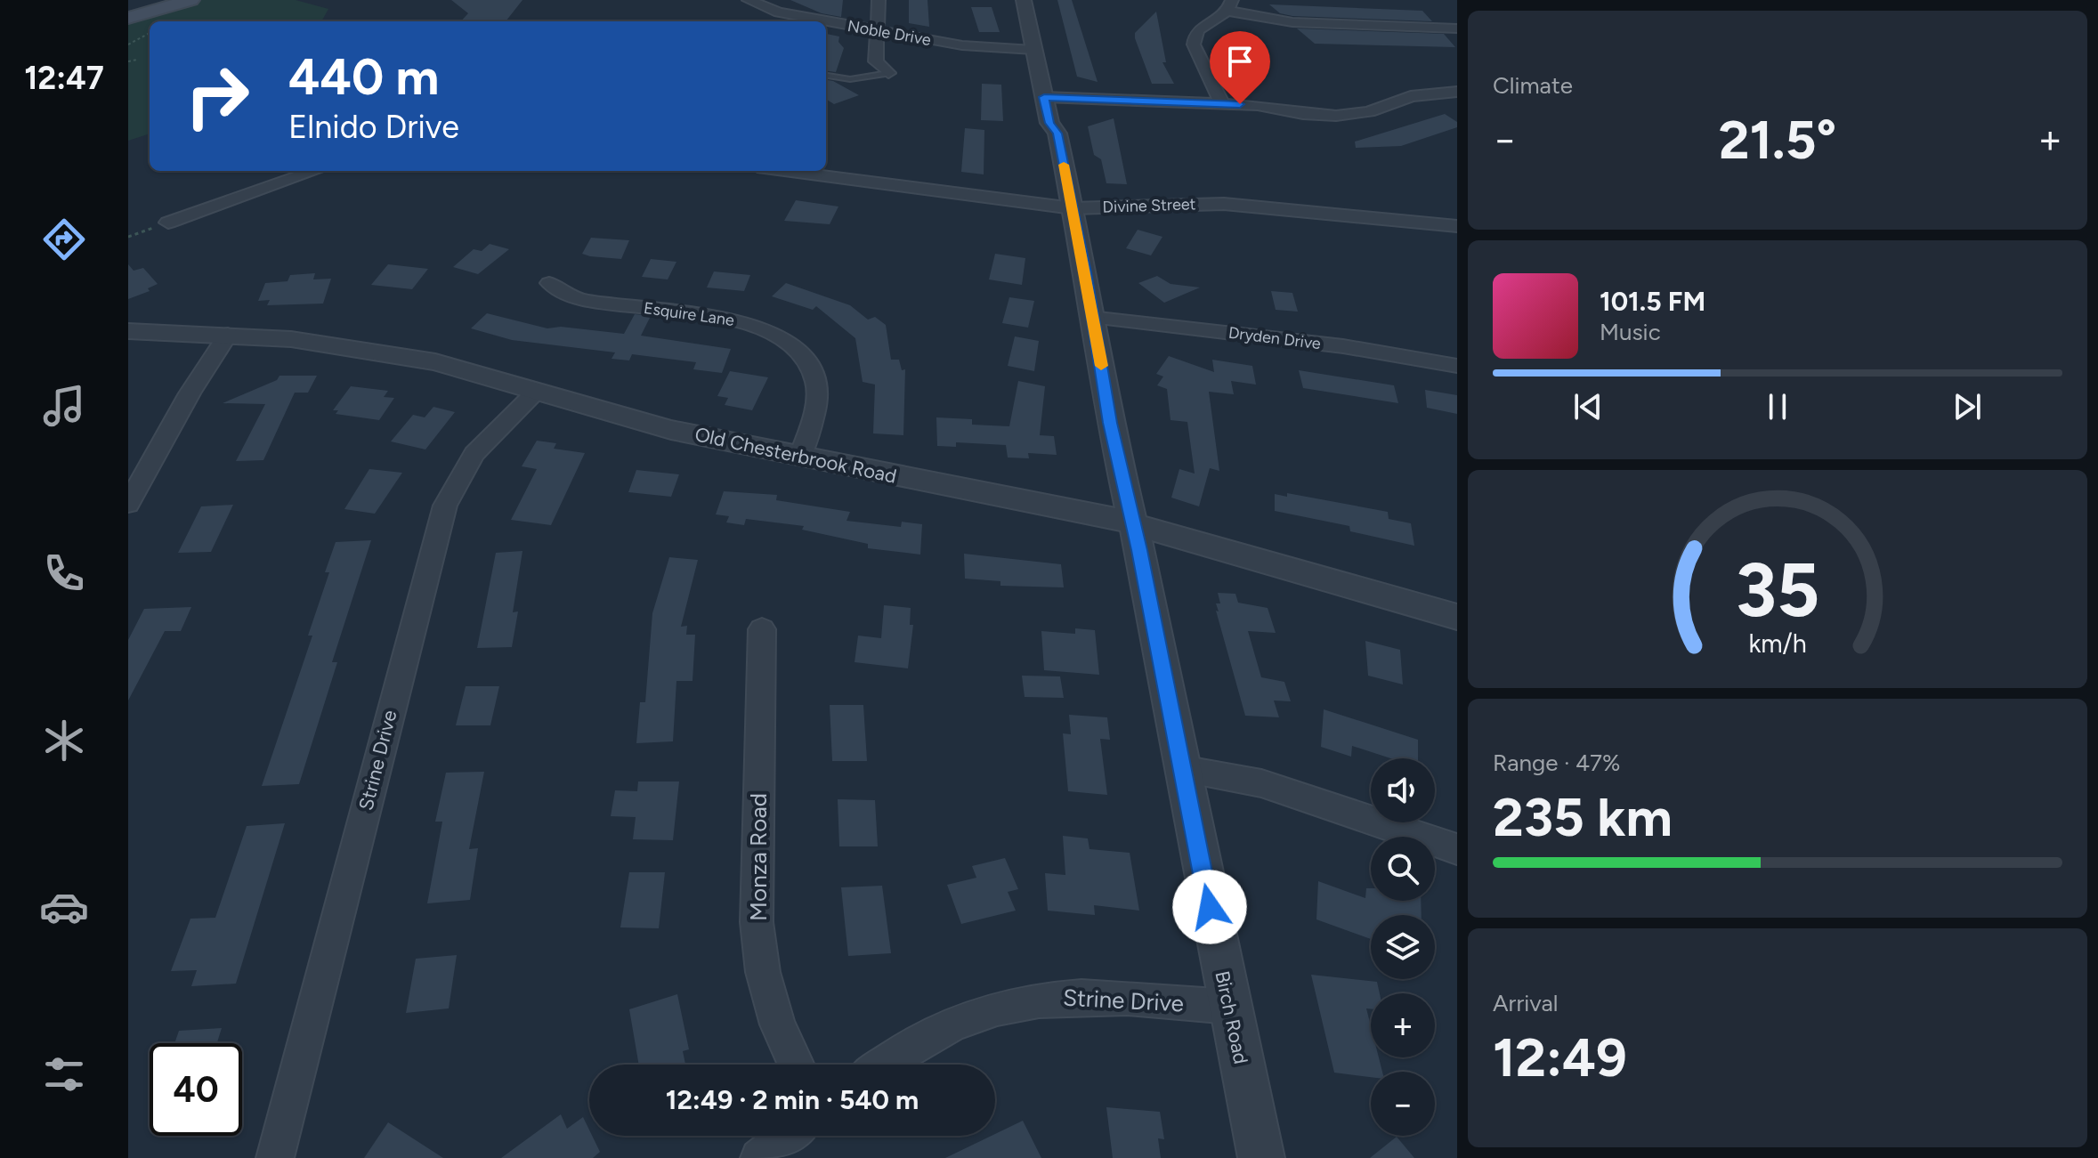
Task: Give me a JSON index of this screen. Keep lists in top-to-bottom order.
{
  "streets": {
    "street": [
      "Noble Drive",
      "Divine Street",
      "Esquire Lane",
      "Dryden Drive",
      "Old Chesterbrook Road",
      "Strine Drive",
      "Monza Road",
      "Birch Road"
    ]
  },
  "crossings": [
    ["Noble Drive", "Birch Road"],
    ["Divine Street", "Birch Road"],
    ["Esquire Lane", "Old Chesterbrook Road"],
    ["Dryden Drive", "Birch Road"],
    ["Old Chesterbrook Road", "Strine Drive"],
    ["Old Chesterbrook Road", "Birch Road"],
    ["Strine Drive", "Birch Road"]
  ],
  "page": {
    "tabs": "12:47",
    "tile": [
      "Climate",
      ["Range · 47%", "235 km"],
      ["Arrival", "12:49"]
    ],
    "turn": ["440 m", "Elnido Drive"],
    "heat": ["−", "21.5°", "+"],
    "song": ["101.5 FM", "Music"],
    "map_buttons": ["+", "−"],
    "limit": "40",
    "trip": "12:49 · 2 min · 540 m",
    "gauge": ["35", "km/h"]
  }
}
